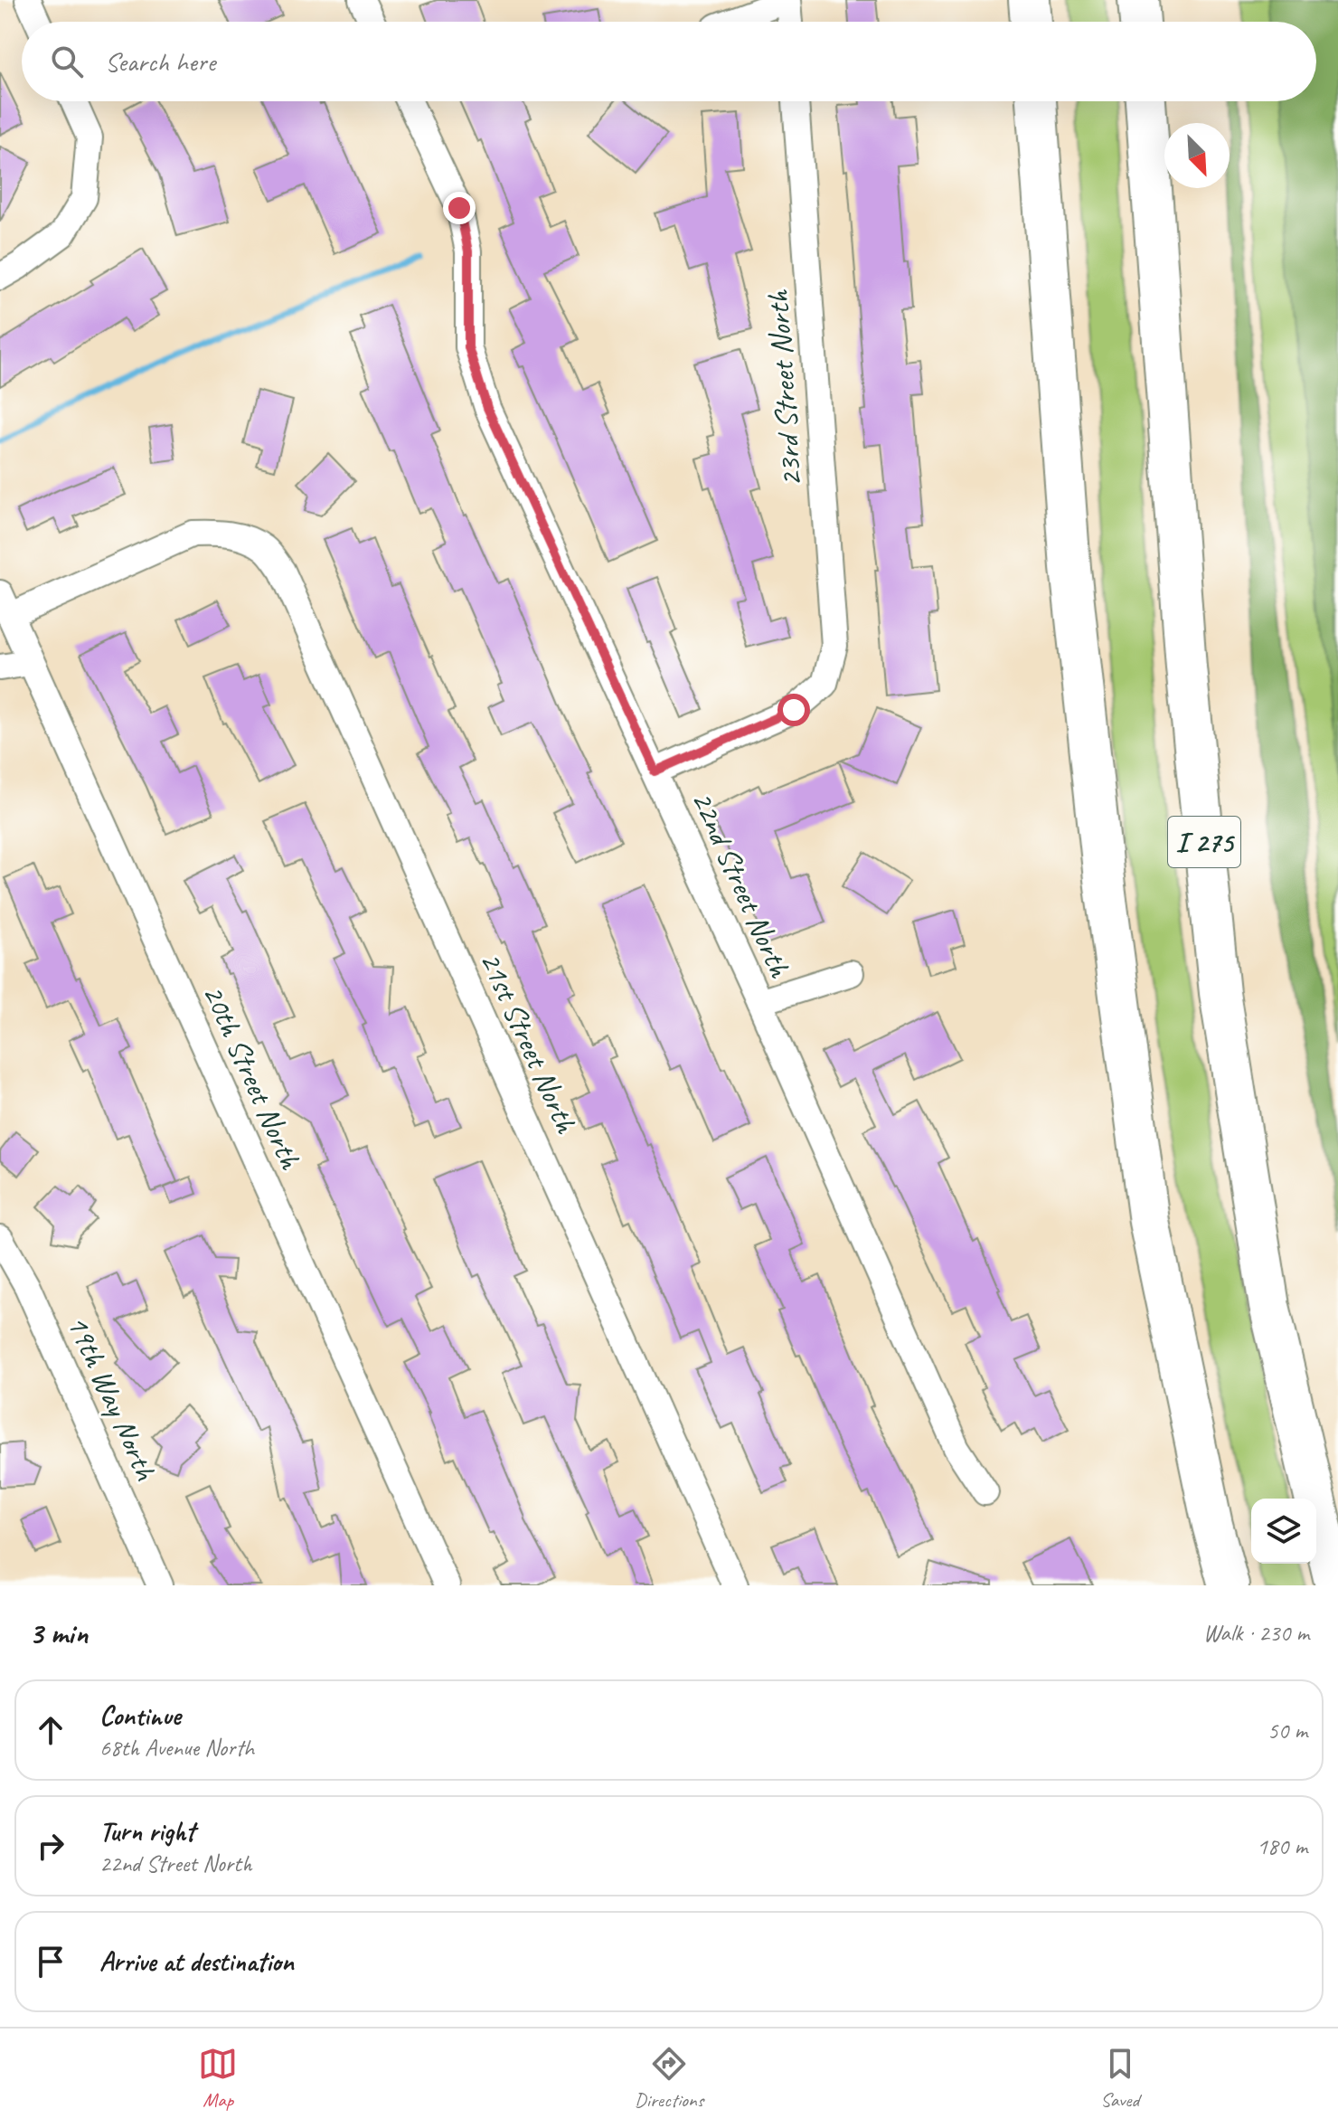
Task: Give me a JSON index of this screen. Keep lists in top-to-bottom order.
{
  "streets": {
    "highway": ["I 275"],
    "street": [
      "23rd Street North",
      "22nd Street North",
      "21st Street North",
      "20th Street North",
      "19th Way North"
    ]
  },
  "crossings": [
    ["23rd Street North", "22nd Street North"],
    ["21st Street North", "20th Street North"]
  ],
  "north": "bottom right",
  "page": {
    "search": "Search here",
    "heading": ["3 min", "Walk · 230 m"],
    "list": [
      ["Continue", "68th Avenue North", "50 m"],
      ["Turn right", "22nd Street North", "180 m"],
      "Arrive at destination"
    ],
    "nav": ["Map", "Directions", "Saved"]
  }
}
